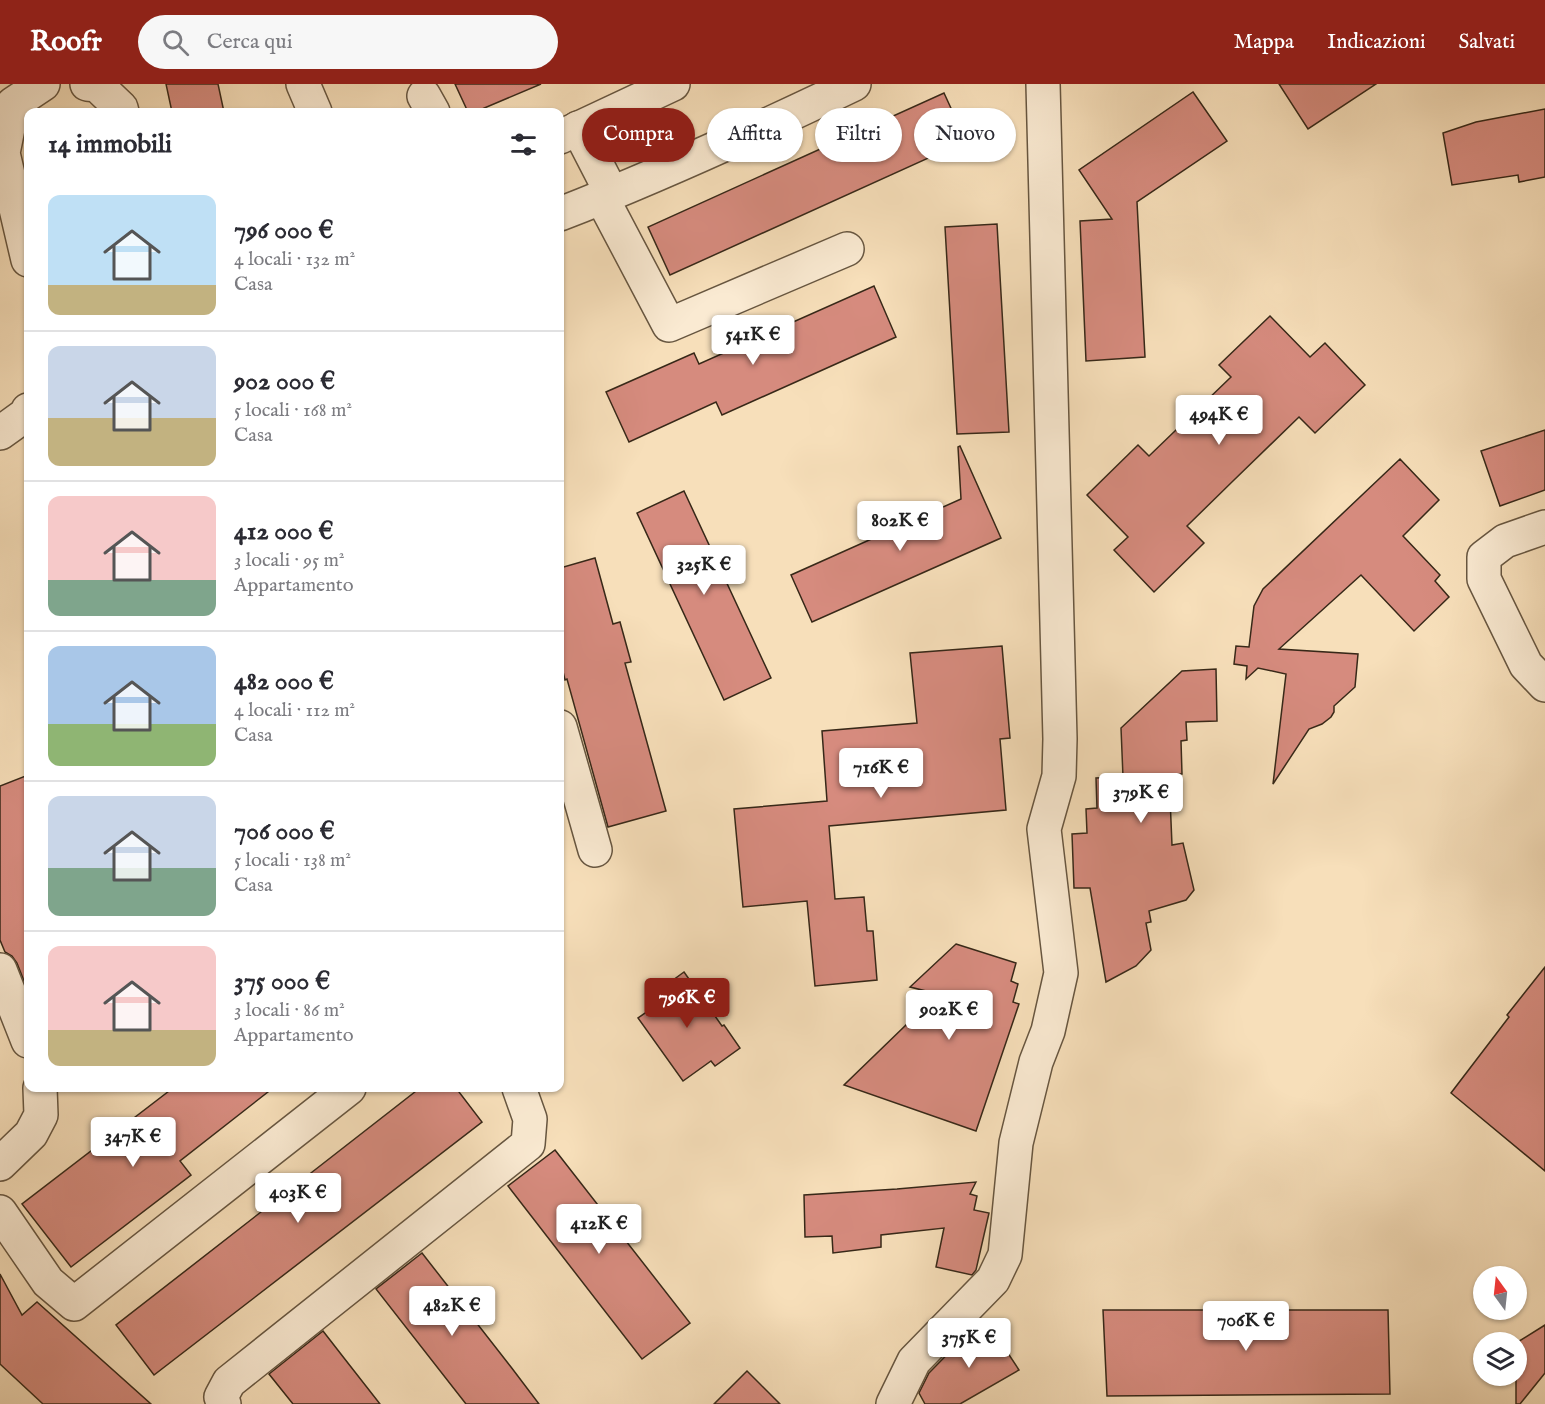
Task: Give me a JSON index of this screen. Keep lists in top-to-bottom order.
{
  "north": "top",
  "page": {
    "header": "Roofr",
    "search": "Cerca qui",
    "nav": ["Mappa", "Indicazioni", "Salvati"],
    "chip": [
      "Compra",
      "Affitta",
      "Filtri",
      "Nuovo"
    ],
    "heading": "14 immobili",
    "list": [
      {
        "name": "796 000 €",
        "note": "4 locali · 132 m² · Casa"
      },
      {
        "name": "902 000 €",
        "note": "5 locali · 168 m² · Casa"
      },
      {
        "name": "412 000 €",
        "note": "3 locali · 95 m² · Appartamento"
      },
      {
        "name": "482 000 €",
        "note": "4 locali · 112 m² · Casa"
      },
      {
        "name": "706 000 €",
        "note": "5 locali · 138 m² · Casa"
      },
      {
        "name": "375 000 €",
        "note": "3 locali · 86 m² · Appartamento"
      }
    ],
    "price": [
      "541K €",
      "494K €",
      "802K €",
      "325K €",
      "716K €",
      "379K €",
      "796K €",
      "902K €",
      "347K €",
      "403K €",
      "412K €",
      "482K €",
      "706K €",
      "375K €"
    ]
  }
}
